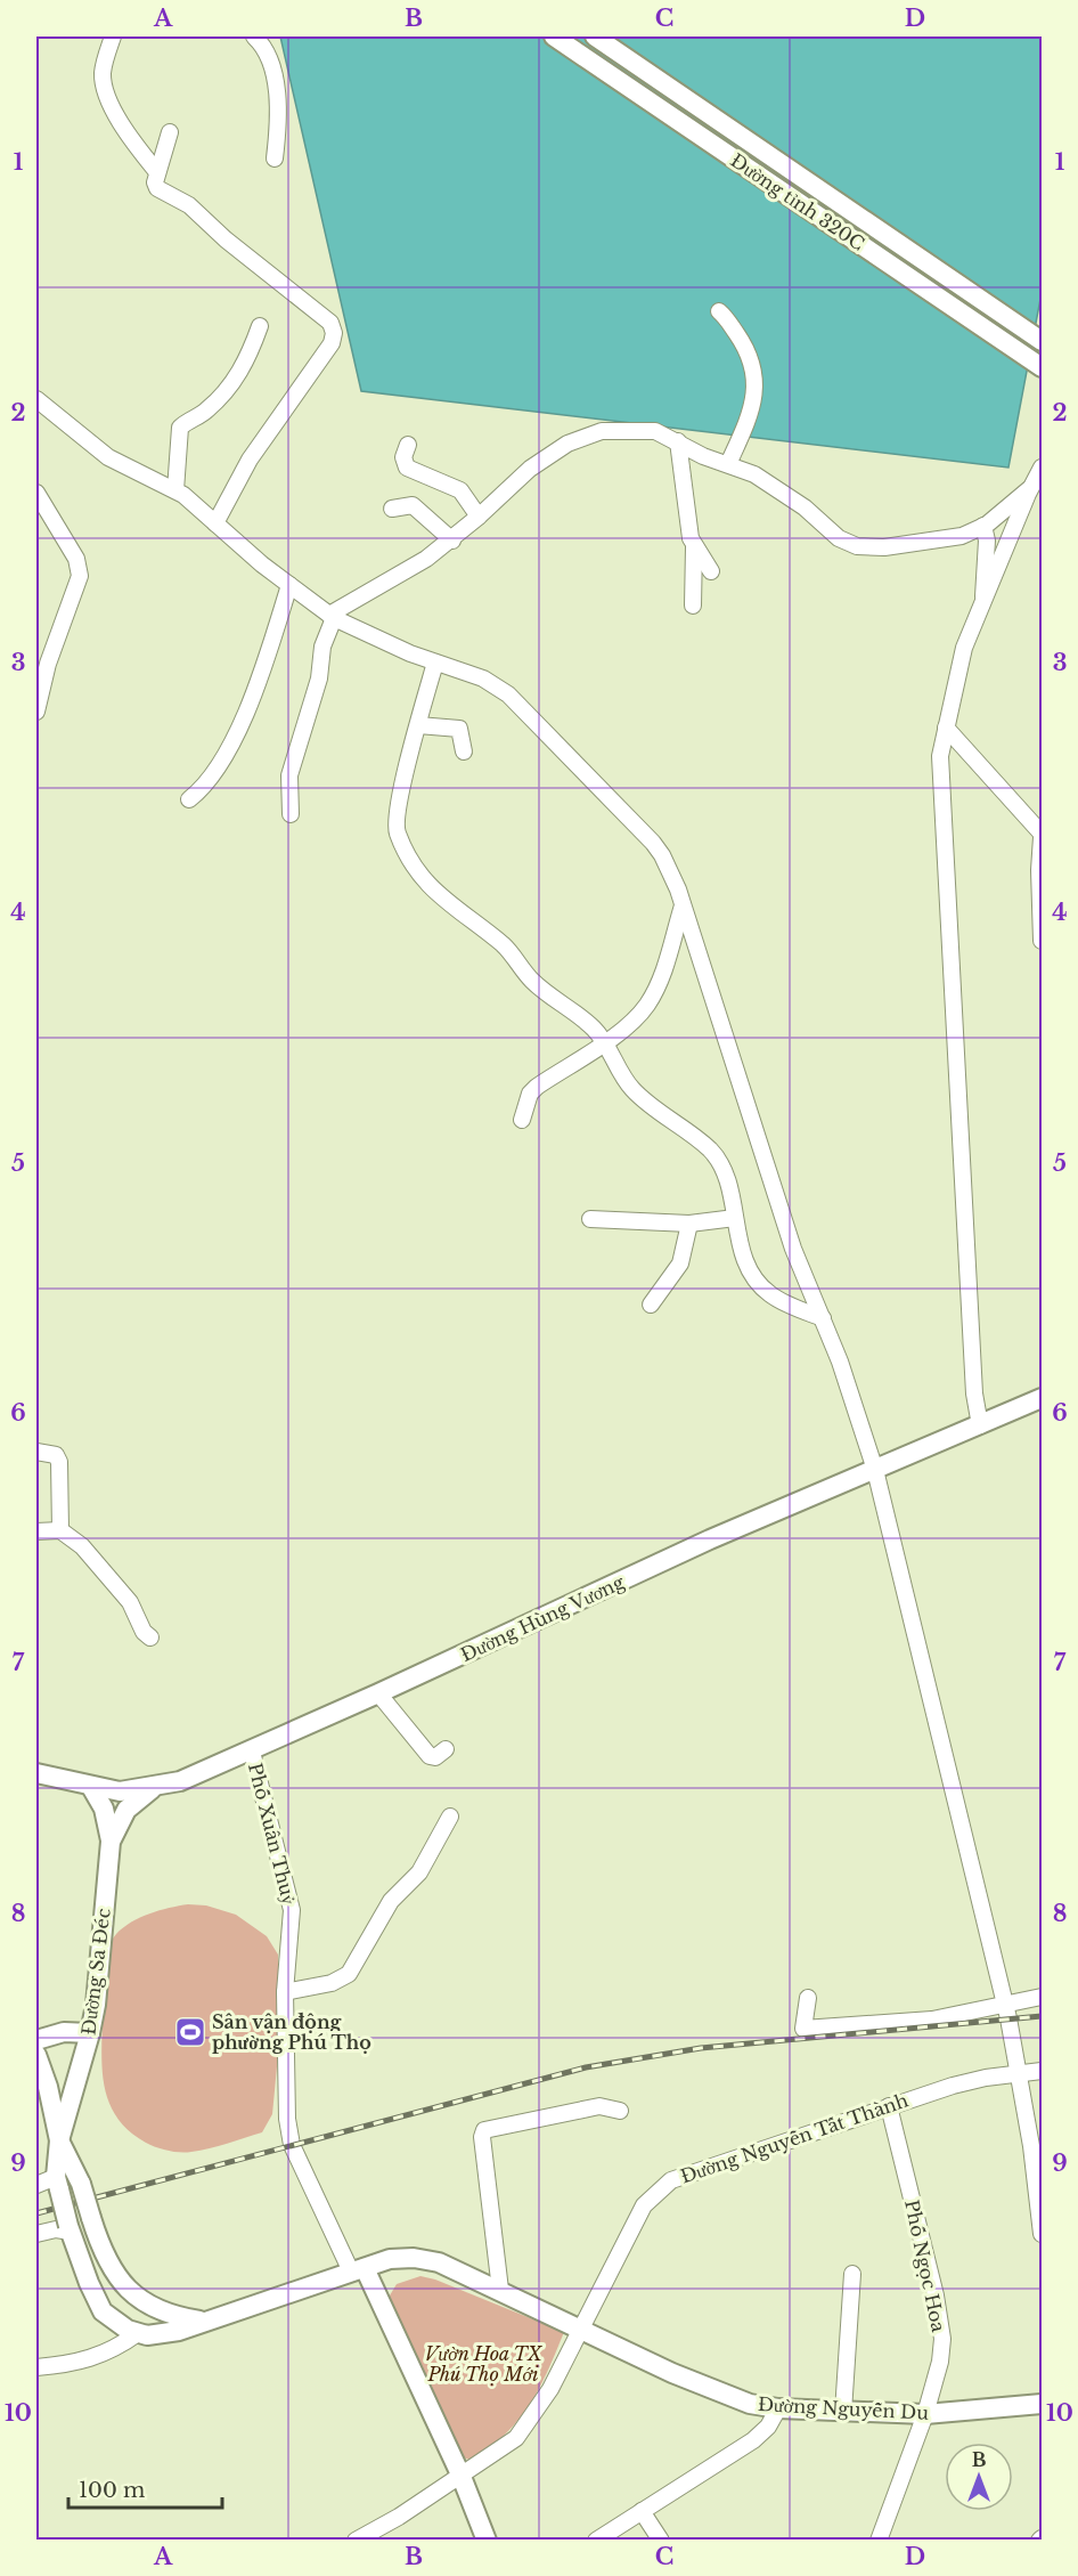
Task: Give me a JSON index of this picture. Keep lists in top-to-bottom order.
{
  "streets": {
    "main road": [
      "Đường tỉnh 320C",
      "Đường Hùng Vương",
      "Đường Sa Đéc",
      "Đường Nguyễn Du"
    ],
    "street": ["Phố Xuân Thuỷ", "Đường Nguyễn Tất Thành", "Phố Ngọc Hoa"]
  },
  "crossings": [
    ["Đường Hùng Vương", "Phố Xuân Thuỷ"],
    ["Đường Hùng Vương", "Đường Sa Đéc"],
    ["Đường Nguyễn Tất Thành", "Phố Ngọc Hoa"],
    ["Đường Nguyễn Tất Thành", "Đường Nguyễn Du"],
    ["Phố Ngọc Hoa", "Đường Nguyễn Du"]
  ],
  "parks": ["Vườn Hoa TX Phú Thọ Mới"],
  "places": {
    "sports": ["Sân vận động phường Phú Thọ"]
  },
  "scale_bar": "100 m",
  "north": "top",
  "grid": {
    "columns": [
      "A",
      "B",
      "C",
      "D"
    ],
    "rows": [
      "1",
      "2",
      "3",
      "4",
      "5",
      "6",
      "7",
      "8",
      "9",
      "10"
    ]
  }
}
